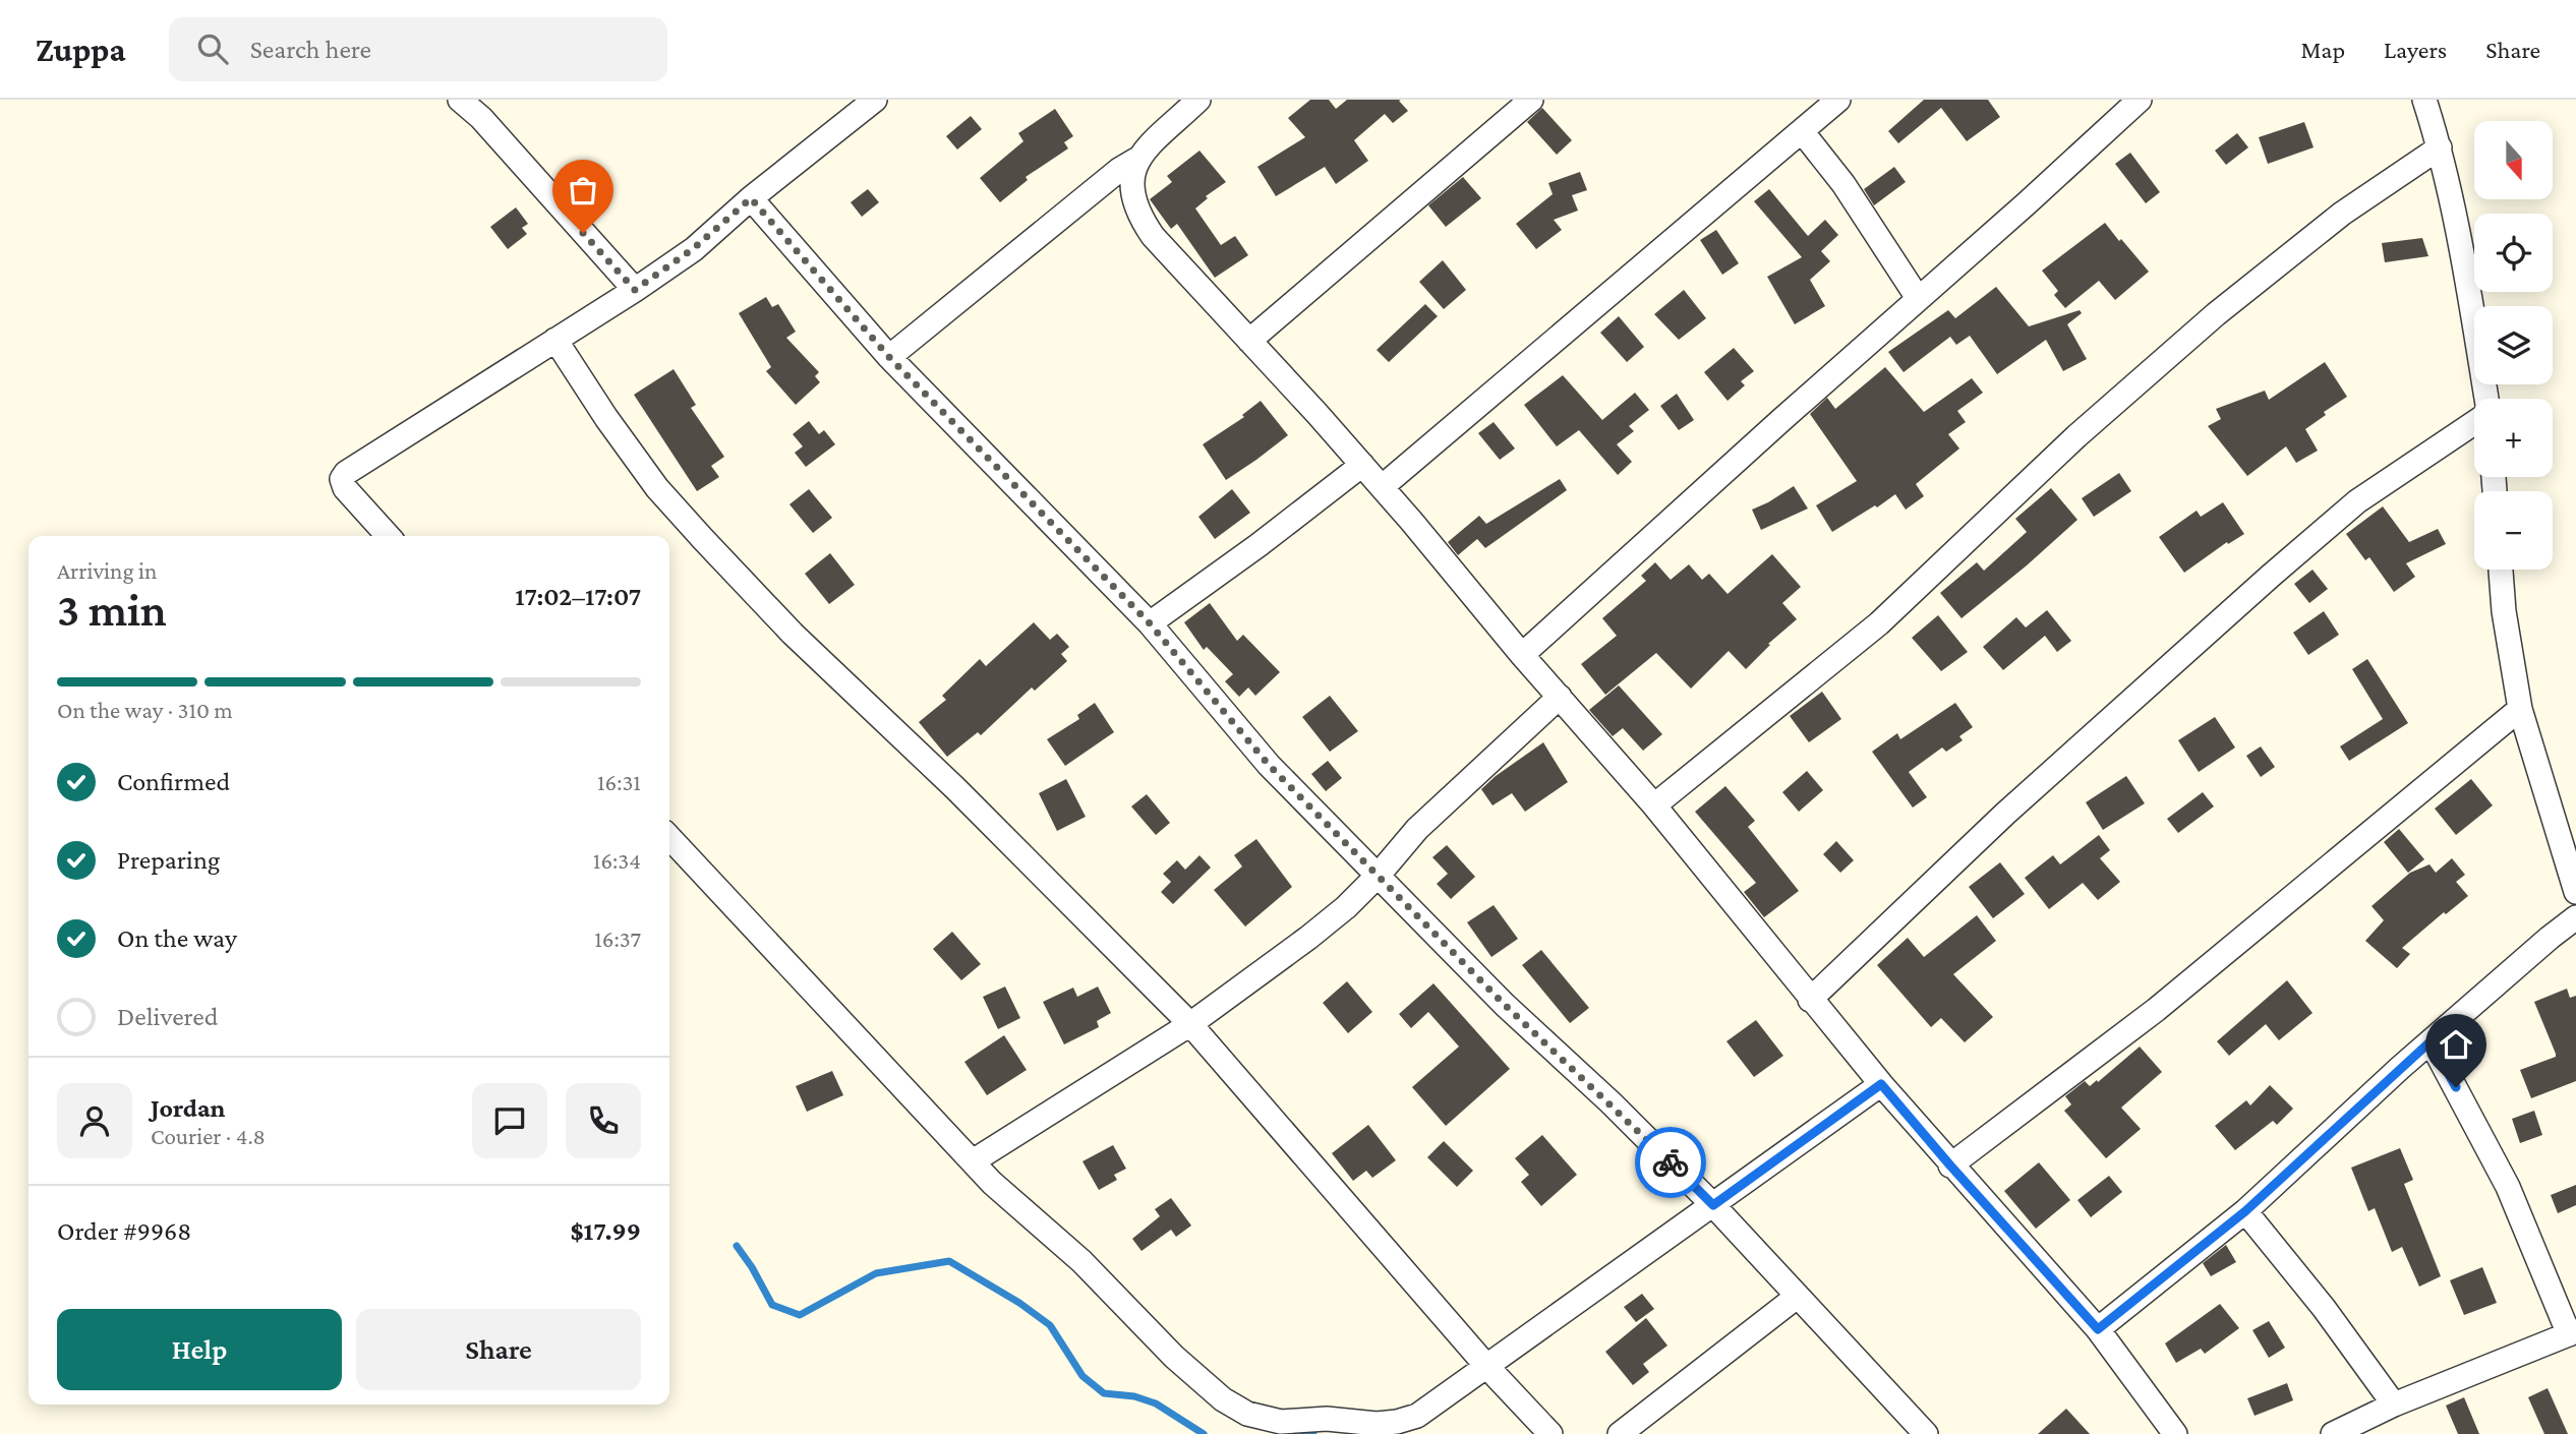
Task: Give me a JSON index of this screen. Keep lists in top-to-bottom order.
{
  "north": "bottom",
  "page": {
    "header": "Zuppa",
    "search": "Search here",
    "nav": ["Map", "Layers", "Share"],
    "map_buttons": ["+", "−"],
    "heading": ["3 min", "Arriving in", "17:02–17:07"],
    "panel": [
      "Jordan",
      "Courier · 4.8",
      "Order #9968",
      "$17.99"
    ],
    "bar": "On the way · 310 m",
    "list": [
      ["Confirmed", "16:31"],
      ["Preparing", "16:34"],
      ["On the way", "16:37"],
      "Delivered"
    ],
    "buttons": ["Help", "Share"]
  }
}
